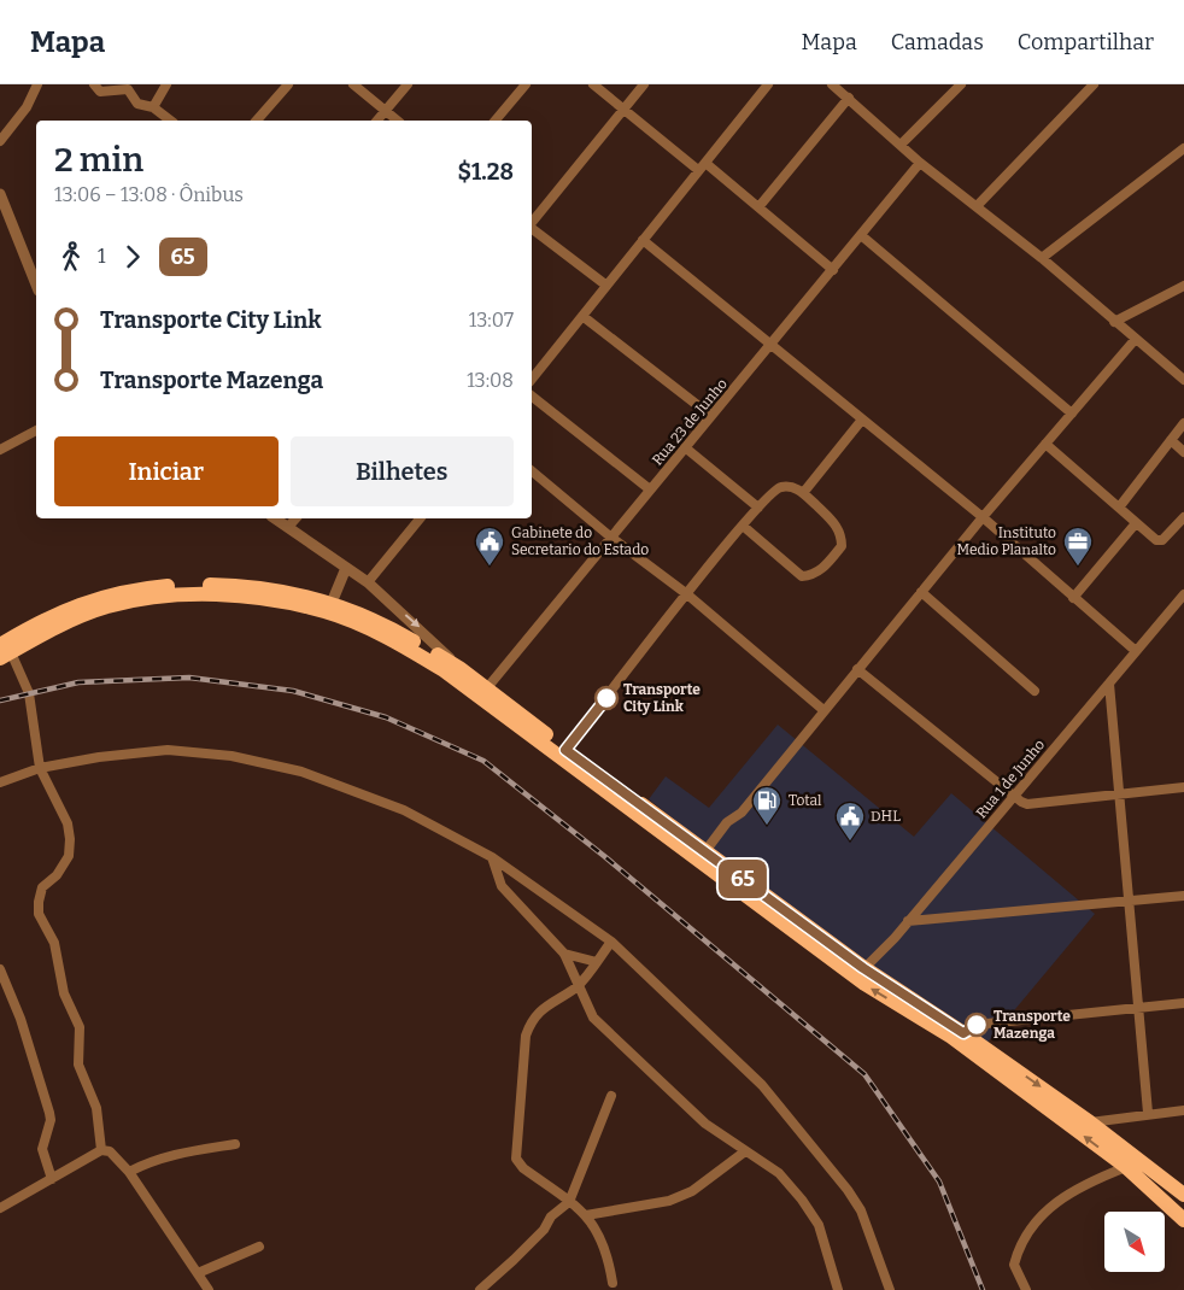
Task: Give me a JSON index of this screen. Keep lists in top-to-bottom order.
{
  "streets": {
    "street": ["Rua 23 de Junho", "Rua 1 de Junho"]
  },
  "places": {
    "public building": ["Gabinete do Secretario do Estado", "DHL"],
    "office": ["Instituto Medio Planalto"],
    "other": ["Transporte City Link", "Transporte Mazenga"],
    "fuel station": ["Total"]
  },
  "lines": ["bus line 65"],
  "north": "bottom right",
  "page": {
    "header": "Mapa",
    "nav": ["Mapa", "Camadas", "Compartilhar"],
    "on_map": "65",
    "heading": ["2 min", "13:06 – 13:08 · Ônibus", "$1.28"],
    "legs": ["1", "65"],
    "list": [
      {
        "name": "Transporte City Link",
        "value": "13:07"
      },
      {
        "name": "Transporte Mazenga",
        "value": "13:08"
      }
    ],
    "buttons": ["Iniciar", "Bilhetes"]
  }
}
